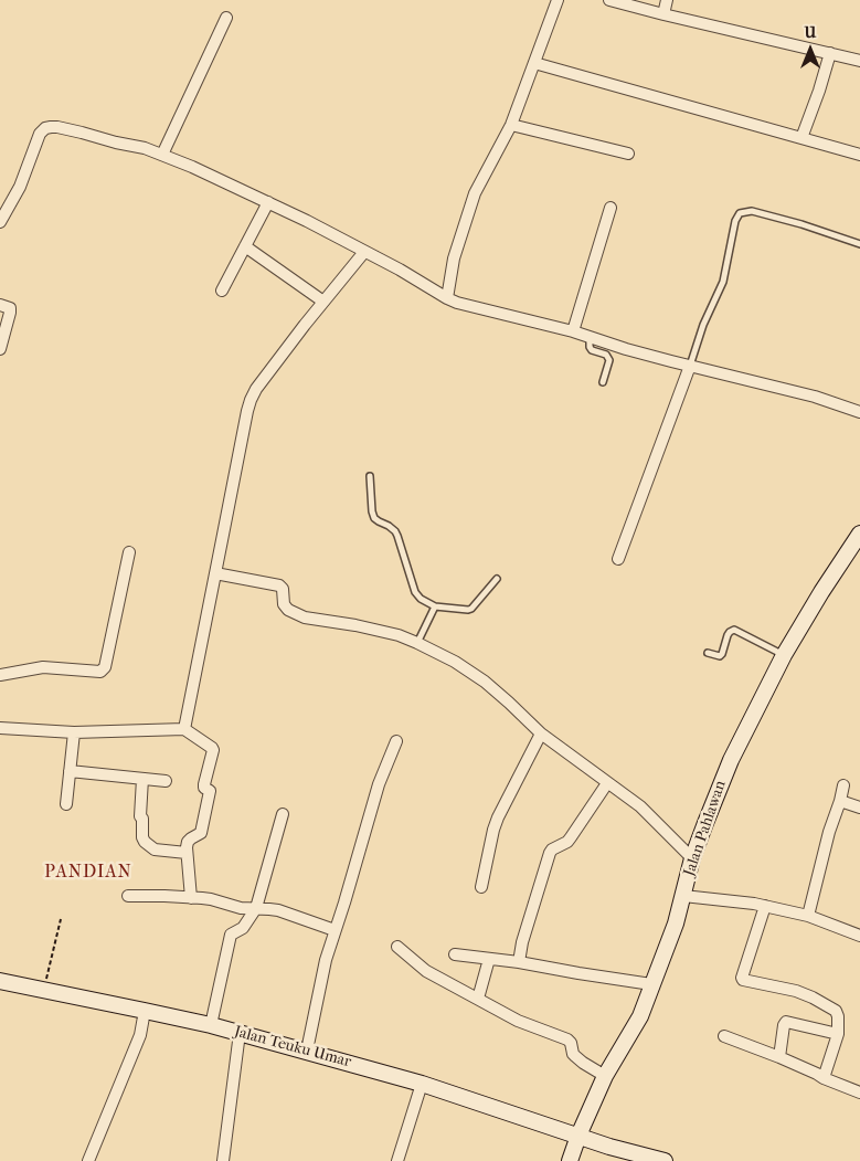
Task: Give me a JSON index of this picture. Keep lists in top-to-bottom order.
{
  "streets": {
    "main road": ["Jalan Pahlawan", "Jalan Teuku Umar"]
  },
  "crossings": [
    ["Jalan Pahlawan", "Jalan Teuku Umar"]
  ],
  "districts": ["PANDIAN"],
  "north": "top"
}
